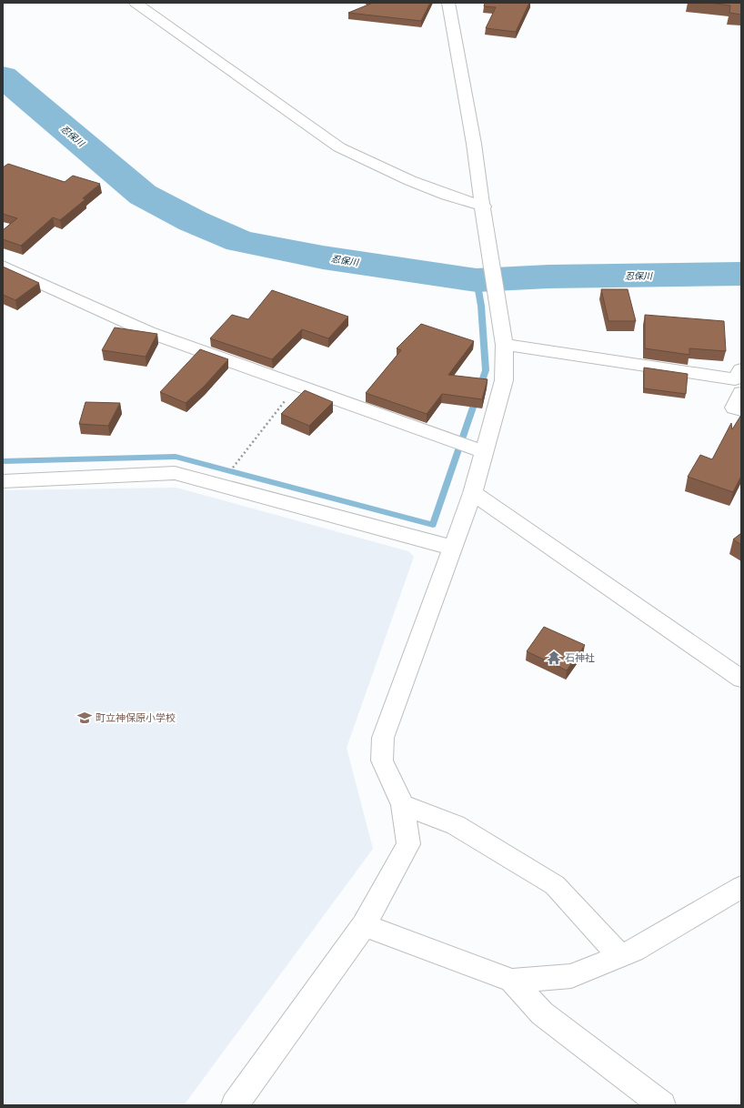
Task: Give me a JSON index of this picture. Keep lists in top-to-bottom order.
{
  "water": ["忍保川"],
  "places": {
    "temple": ["石神社"],
    "school or university": ["町立神保原小学校"]
  }
}
